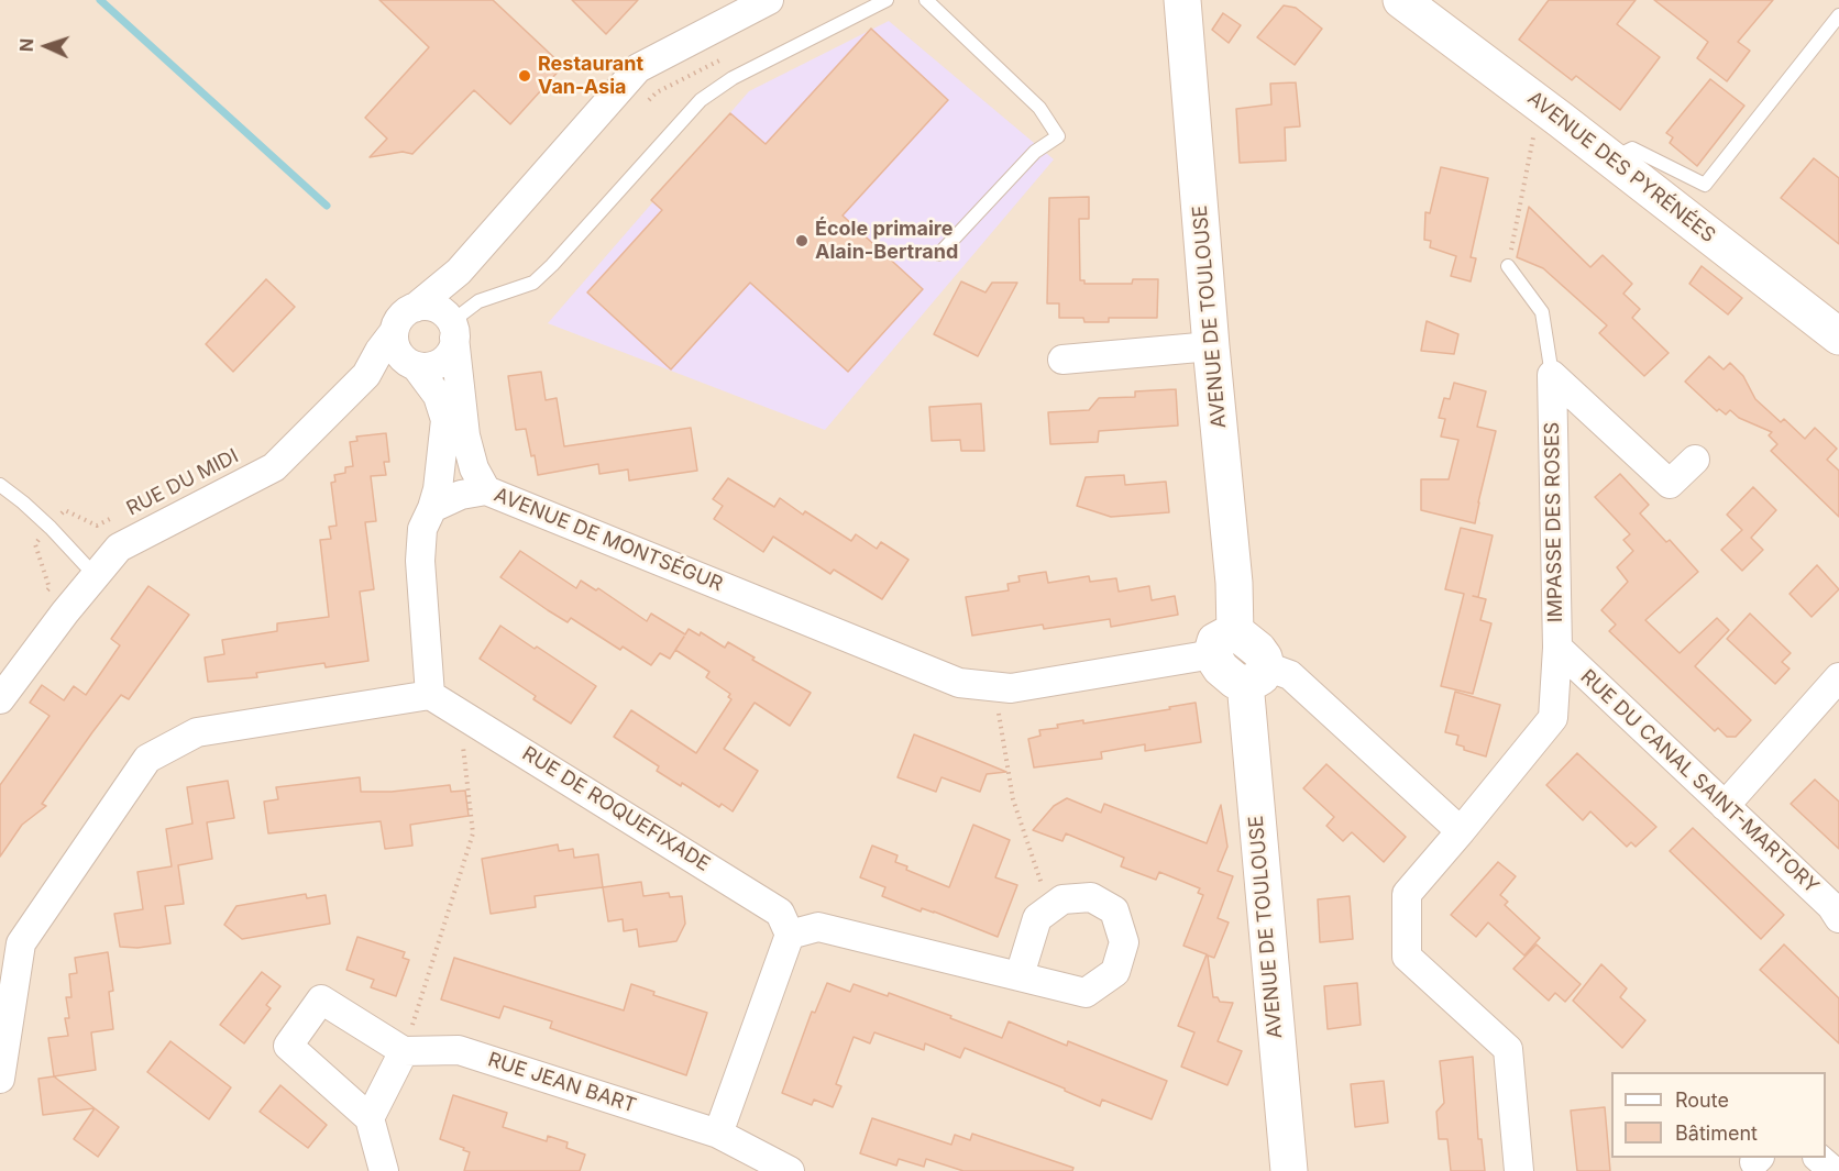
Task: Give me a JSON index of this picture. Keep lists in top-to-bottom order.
{
  "streets": {
    "street": [
      "AVENUE DES PYRÉNÉES",
      "AVENUE DE TOULOUSE",
      "RUE DU MIDI",
      "IMPASSE DES ROSES",
      "AVENUE DE MONTSÉGUR",
      "RUE DU CANAL SAINT-MARTORY",
      "RUE DE ROQUEFIXADE",
      "RUE JEAN BART"
    ]
  },
  "crossings": [
    ["AVENUE DE TOULOUSE", "AVENUE DE MONTSÉGUR"],
    ["IMPASSE DES ROSES", "RUE DU CANAL SAINT-MARTORY"]
  ],
  "places": ["Restaurant Van-Asia", "École primaire Alain-Bertrand"],
  "legend": ["Route", "Bâtiment"],
  "north": "left"
}
